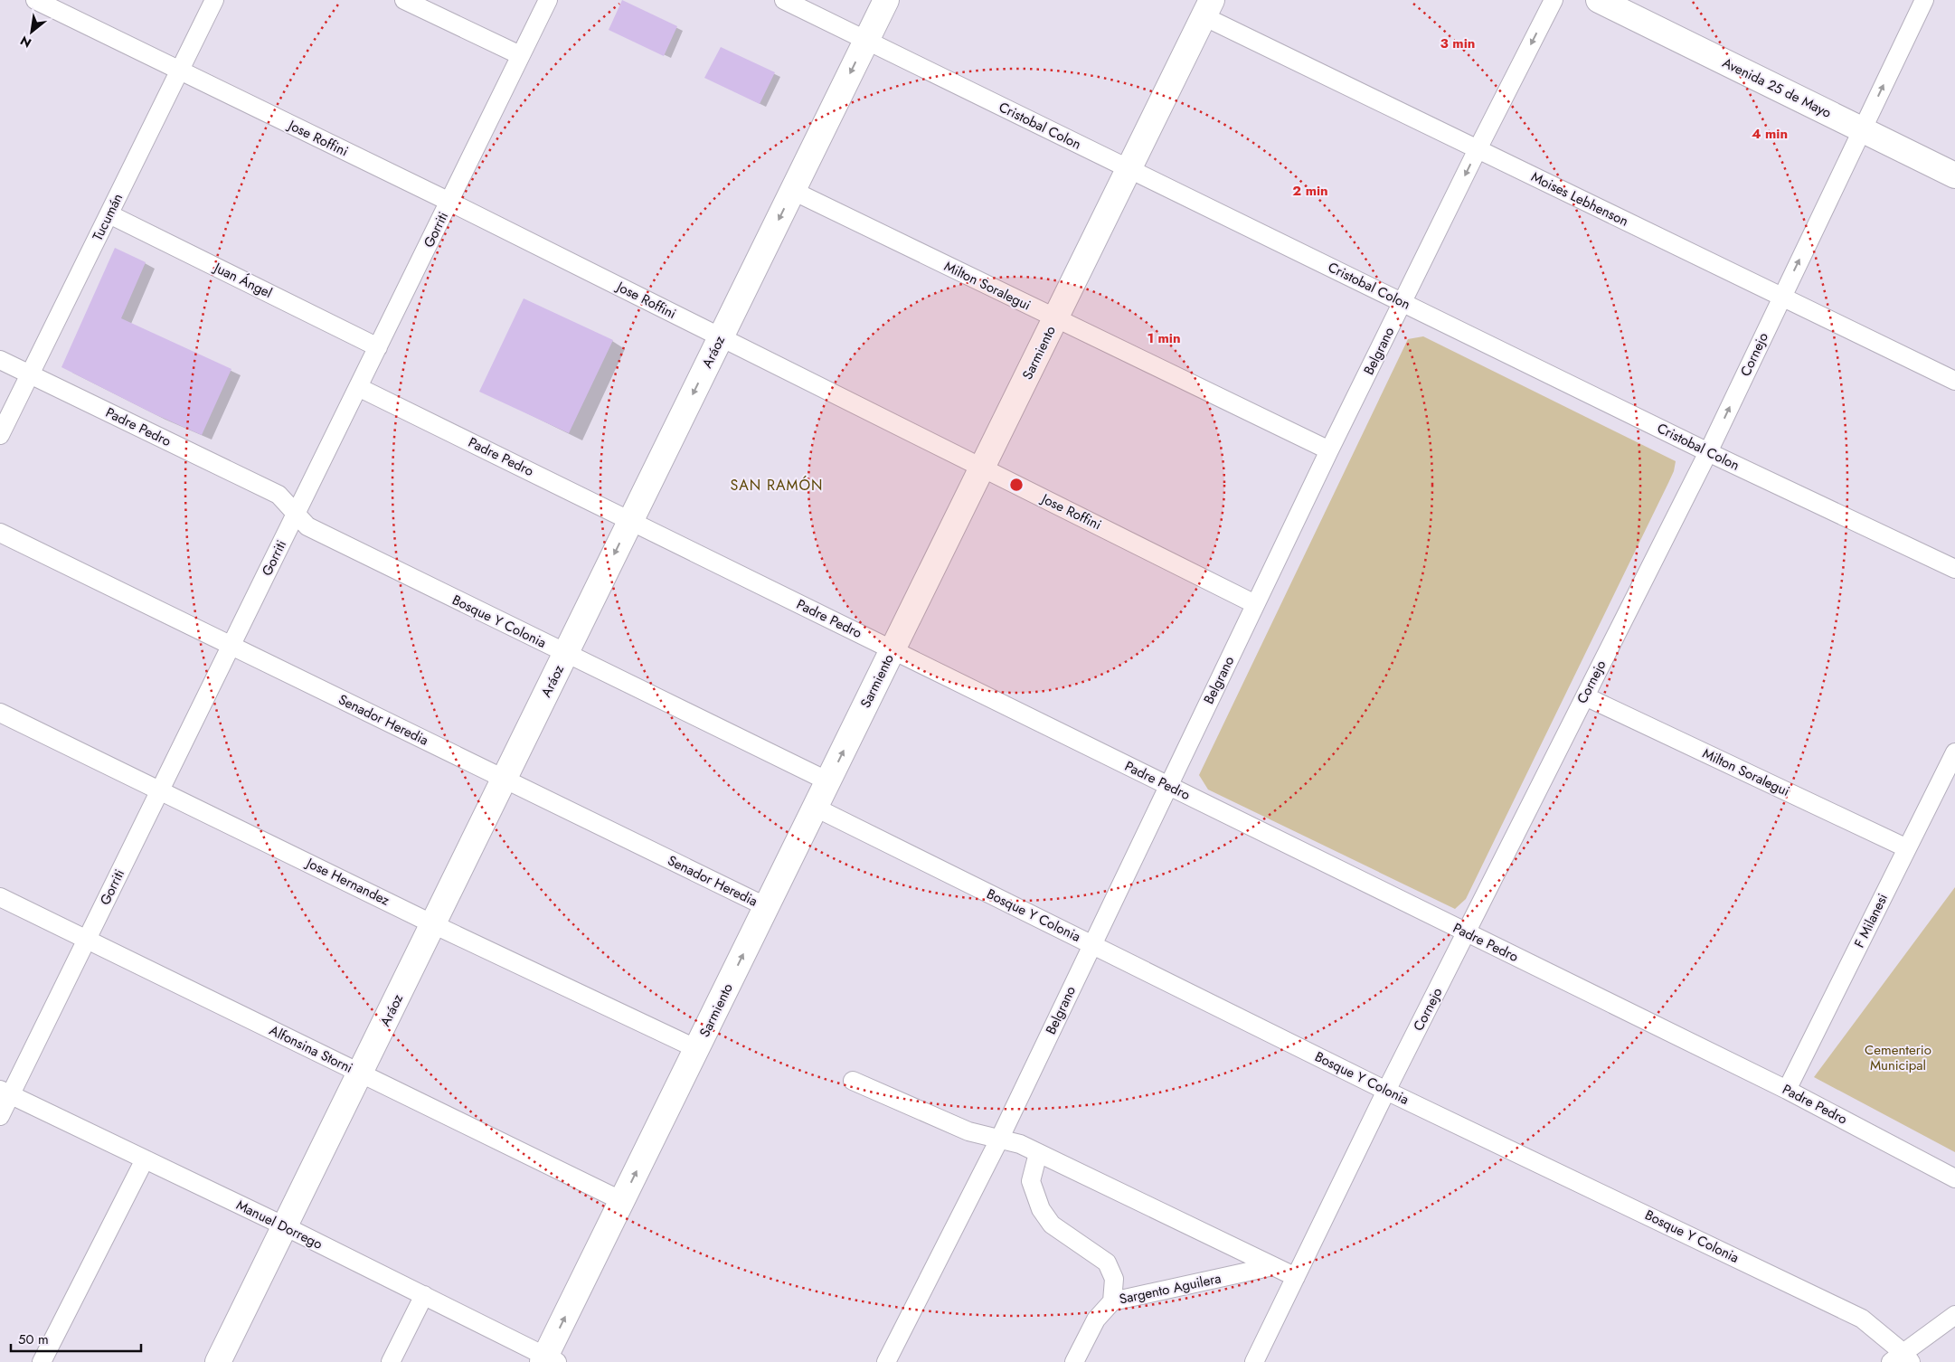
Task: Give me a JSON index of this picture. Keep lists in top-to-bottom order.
{
  "streets": {
    "street": [
      "Avenida 25 de Mayo",
      "Cristobal Colon",
      "Jose Roffini",
      "Moises Lebhenson",
      "Tucumán",
      "Gorriti",
      "Juan Ángel",
      "Milton Soralegui",
      "Belgrano",
      "Aráoz",
      "Sarmiento",
      "Cornejo",
      "Padre Pedro",
      "Bosque Y Colonia",
      "Senador Heredia",
      "Jose Hernandez",
      "F Milanesi",
      "Alfonsina Storni",
      "Manuel Dorrego",
      "Sargento Aguilera"
    ]
  },
  "crossings": [
    ["Avenida 25 de Mayo", "Cornejo"],
    ["Cristobal Colon", "Belgrano"],
    ["Cristobal Colon", "Aráoz"],
    ["Cristobal Colon", "Sarmiento"],
    ["Cristobal Colon", "Cornejo"],
    ["Jose Roffini", "Tucumán"],
    ["Jose Roffini", "Gorriti"],
    ["Jose Roffini", "Belgrano"],
    ["Jose Roffini", "Aráoz"],
    ["Jose Roffini", "Sarmiento"],
    ["Moises Lebhenson", "Belgrano"],
    ["Moises Lebhenson", "Sarmiento"],
    ["Moises Lebhenson", "Cornejo"],
    ["Tucumán", "Juan Ángel"],
    ["Tucumán", "Padre Pedro"],
    ["Gorriti", "Juan Ángel"],
    ["Gorriti", "Padre Pedro"],
    ["Gorriti", "Bosque Y Colonia"],
    ["Gorriti", "Senador Heredia"],
    ["Gorriti", "Jose Hernandez"],
    ["Gorriti", "Alfonsina Storni"],
    ["Gorriti", "Manuel Dorrego"],
    ["Milton Soralegui", "Belgrano"],
    ["Milton Soralegui", "Aráoz"],
    ["Milton Soralegui", "Sarmiento"],
    ["Milton Soralegui", "Cornejo"],
    ["Milton Soralegui", "F Milanesi"],
    ["Belgrano", "Padre Pedro"],
    ["Belgrano", "Bosque Y Colonia"],
    ["Aráoz", "Padre Pedro"],
    ["Aráoz", "Bosque Y Colonia"],
    ["Aráoz", "Senador Heredia"],
    ["Aráoz", "Jose Hernandez"],
    ["Aráoz", "Alfonsina Storni"],
    ["Aráoz", "Manuel Dorrego"],
    ["Sarmiento", "Padre Pedro"],
    ["Sarmiento", "Bosque Y Colonia"],
    ["Sarmiento", "Senador Heredia"],
    ["Sarmiento", "Jose Hernandez"],
    ["Sarmiento", "Alfonsina Storni"],
    ["Sarmiento", "Manuel Dorrego"],
    ["Cornejo", "Padre Pedro"],
    ["Cornejo", "Bosque Y Colonia"],
    ["Padre Pedro", "Bosque Y Colonia"],
    ["Padre Pedro", "F Milanesi"]
  ],
  "one_way": ["Aráoz", "Sarmiento"],
  "districts": ["SAN RAMÓN"],
  "parks": ["Cementerio Municipal"],
  "scale_bar": "50 m",
  "north": "bottom left",
  "rings": [
    "3 min",
    "4 min",
    "2 min",
    "1 min"
  ]
}
